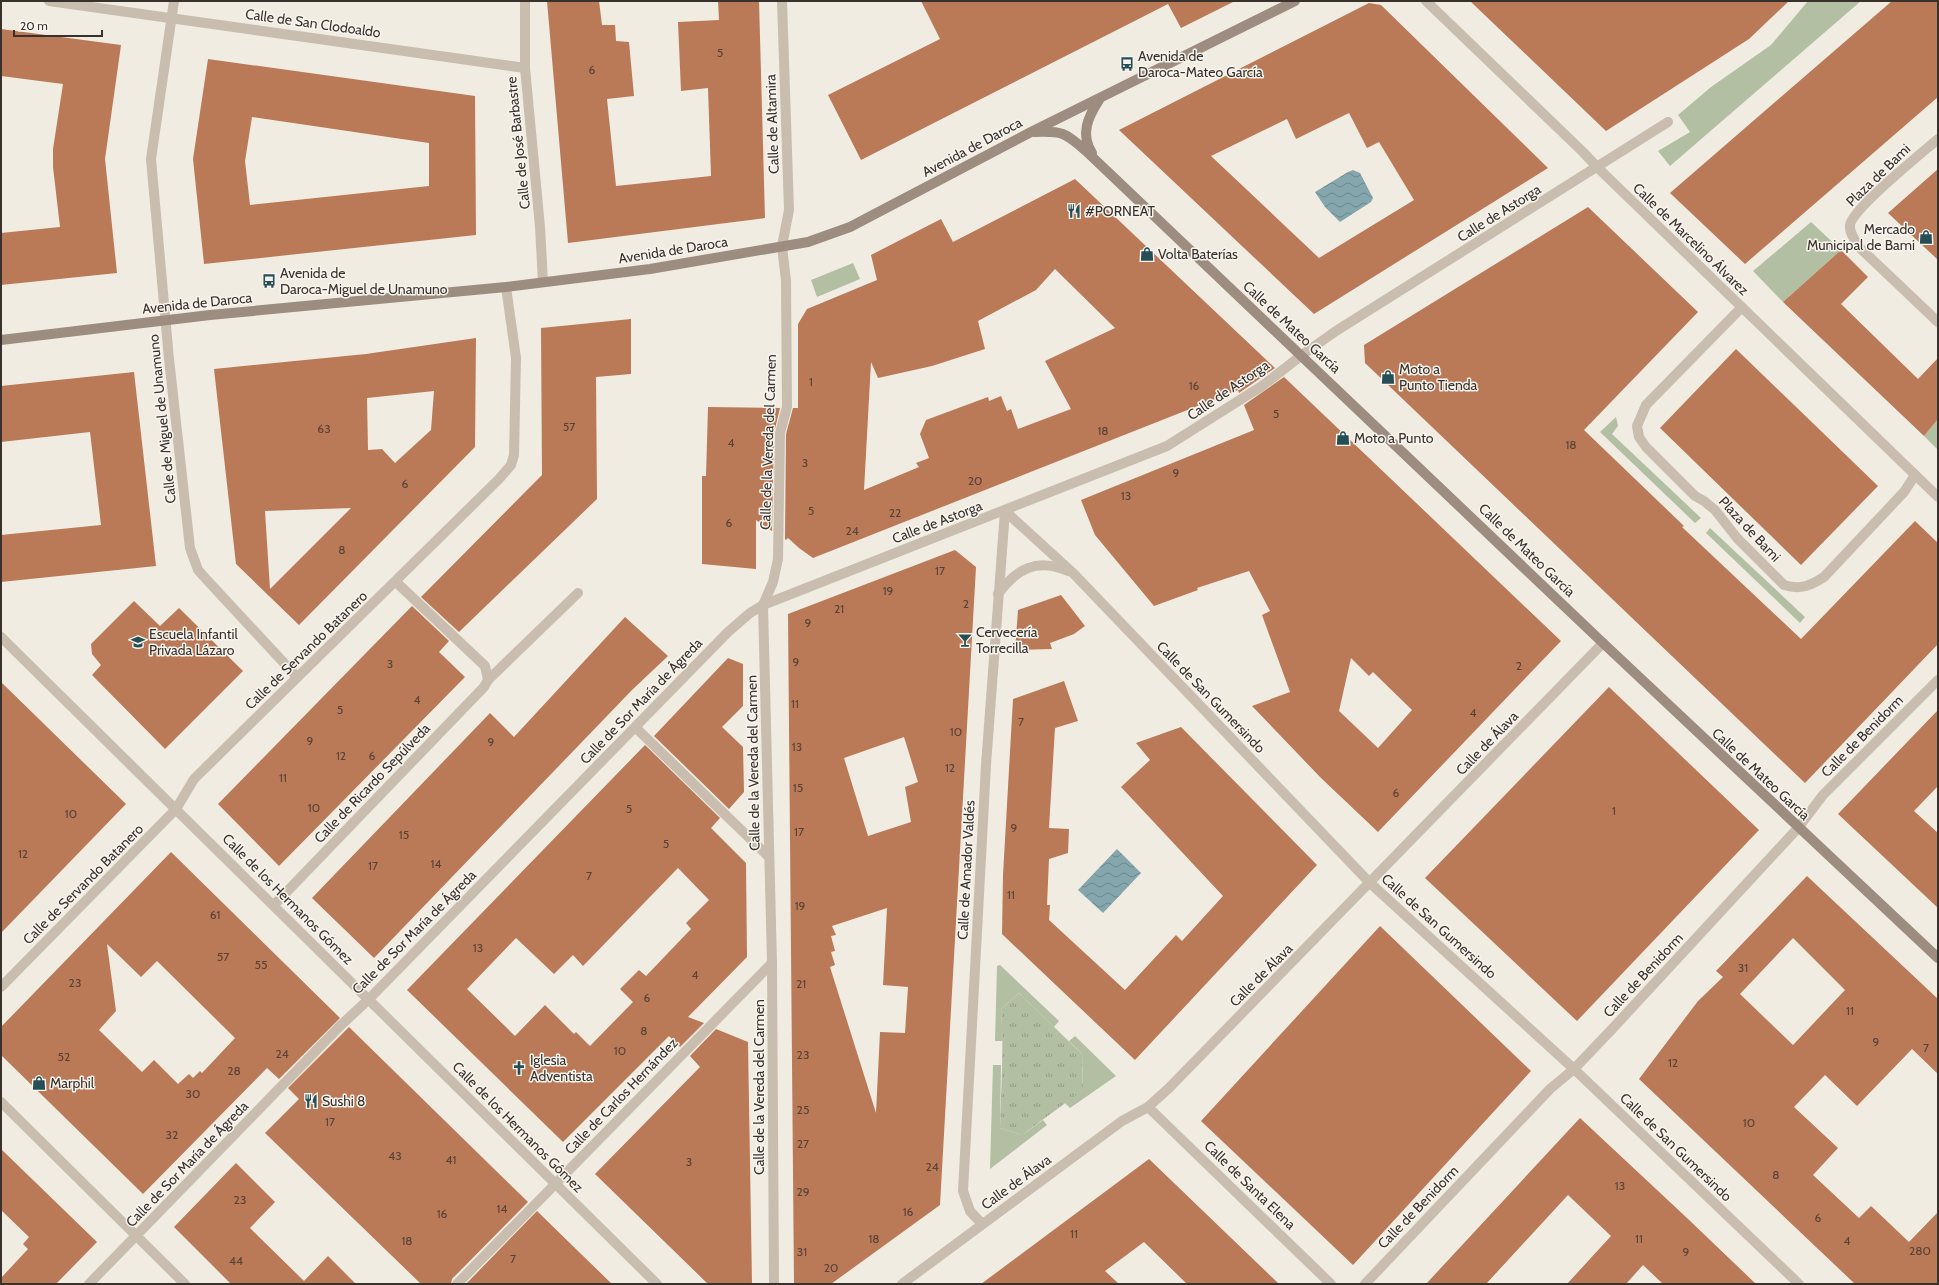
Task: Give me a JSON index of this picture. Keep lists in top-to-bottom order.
{
  "streets": {
    "main road": ["Avenida de Daroca", "Calle de Mateo García"],
    "street": [
      "Calle de San Clodoaldo",
      "Calle de Altamira",
      "Calle de José Barbastre",
      "Plaza de Bami",
      "Calle de Astorga",
      "Calle de Marcelino Álvarez",
      "Calle de Miguel de Unamuno",
      "Calle de la Vereda del Carmen",
      "Calle de Servando Batanero",
      "Calle de San Gumersindo",
      "Calle de Sor María de Ágreda",
      "Calle de Benidorm",
      "Calle de Álava",
      "Calle de Ricardo Sepúlveda",
      "Calle de Amador Valdés",
      "Calle de los Hermanos Gómez",
      "Calle de Carlos Hernández",
      "Calle de Santa Elena"
    ]
  },
  "crossings": [
    ["Calle de San Clodoaldo", "Calle de José Barbastre"],
    ["Calle de San Clodoaldo", "Calle de Miguel de Unamuno"],
    ["Calle de Altamira", "Avenida de Daroca"],
    ["Calle de Altamira", "Calle de la Vereda del Carmen"],
    ["Calle de José Barbastre", "Avenida de Daroca"],
    ["Avenida de Daroca", "Calle de Mateo García"],
    ["Avenida de Daroca", "Calle de Miguel de Unamuno"],
    ["Avenida de Daroca", "Calle de la Vereda del Carmen"],
    ["Avenida de Daroca", "Calle de Servando Batanero"],
    ["Plaza de Bami", "Calle de Marcelino Álvarez"],
    ["Calle de Astorga", "Calle de Marcelino Álvarez"],
    ["Calle de Astorga", "Calle de Mateo García"],
    ["Calle de Astorga", "Calle de la Vereda del Carmen"],
    ["Calle de Astorga", "Calle de San Gumersindo"],
    ["Calle de Astorga", "Calle de Sor María de Ágreda"],
    ["Calle de Astorga", "Calle de Amador Valdés"],
    ["Calle de Mateo García", "Calle de Benidorm"],
    ["Calle de Mateo García", "Calle de Álava"],
    ["Calle de Miguel de Unamuno", "Calle de Servando Batanero"],
    ["Calle de la Vereda del Carmen", "Calle de Sor María de Ágreda"],
    ["Calle de la Vereda del Carmen", "Calle de Carlos Hernández"],
    ["Calle de Servando Batanero", "Calle de los Hermanos Gómez"],
    ["Calle de San Gumersindo", "Calle de Benidorm"],
    ["Calle de San Gumersindo", "Calle de Álava"],
    ["Calle de San Gumersindo", "Calle de Amador Valdés"],
    ["Calle de Sor María de Ágreda", "Calle de los Hermanos Gómez"],
    ["Calle de Álava", "Calle de Amador Valdés"],
    ["Calle de Álava", "Calle de Santa Elena"],
    ["Calle de Ricardo Sepúlveda", "Calle de los Hermanos Gómez"],
    ["Calle de los Hermanos Gómez", "Calle de Carlos Hernández"]
  ],
  "places": {
    "bus stop": ["Avenida de Daroca-Mateo García", "Avenida de Daroca-Miguel de Unamuno"],
    "restaurant": ["#PORNEAT", "Sushi 8"],
    "shop": [
      "Mercado Municipal de Bami",
      "Volta Baterías",
      "Moto a Punto Tienda",
      "Moto a Punto",
      "Marphil"
    ],
    "bar": ["Cervecería Torrecilla"],
    "school or university": ["Escuela Infantil Privada Lázaro"],
    "church": ["Iglesia Adventista"]
  },
  "house_numbers": [
    "5",
    "6",
    "1",
    "16",
    "5",
    "57",
    "63",
    "18",
    "4",
    "18",
    "3",
    "9",
    "20",
    "6",
    "13",
    "5",
    "22",
    "6",
    "24",
    "8",
    "17",
    "19",
    "2",
    "21",
    "9",
    "9",
    "3",
    "2",
    "4",
    "11",
    "5",
    "4",
    "7",
    "10",
    "9",
    "9",
    "13",
    "12",
    "6",
    "12",
    "11",
    "15",
    "6",
    "10",
    "5",
    "1",
    "10",
    "9",
    "17",
    "15",
    "5",
    "12",
    "14",
    "17",
    "7",
    "11",
    "19",
    "61",
    "13",
    "57",
    "55",
    "31",
    "4",
    "23",
    "21",
    "6",
    "11",
    "8",
    "9",
    "7",
    "10",
    "24",
    "23",
    "52",
    "12",
    "28",
    "30",
    "25",
    "17",
    "10",
    "32",
    "27",
    "43",
    "41",
    "3",
    "24",
    "8",
    "13",
    "29",
    "23",
    "14",
    "16",
    "16",
    "6",
    "11",
    "18",
    "11",
    "18",
    "4",
    "280",
    "31",
    "9",
    "7",
    "44",
    "20"
  ],
  "scale_bar": "20 m"
}
